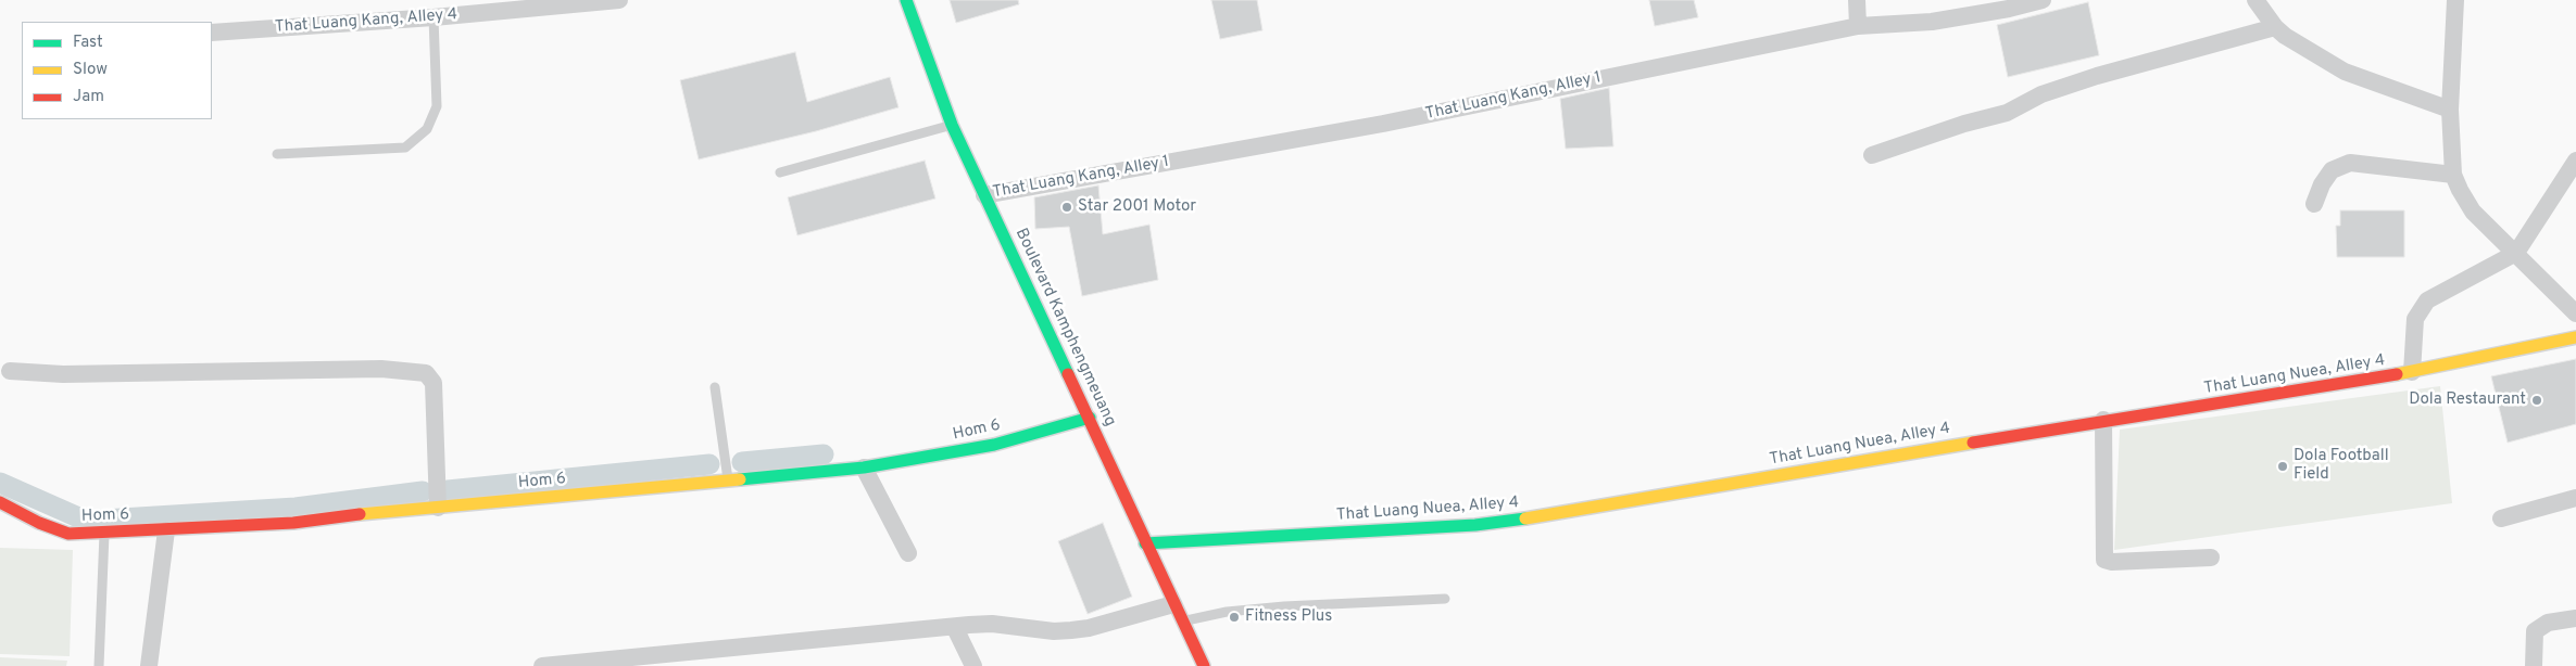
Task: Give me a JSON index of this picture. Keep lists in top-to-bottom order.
{
  "streets": {
    "street": [
      "That Luang Kang, Alley 4",
      "That Luang Kang, Alley 1",
      "Boulevard Kamphengmeuang",
      "That Luang Nuea, Alley 4",
      "Hom 6"
    ]
  },
  "crossings": [
    ["That Luang Kang, Alley 1", "Boulevard Kamphengmeuang"],
    ["Boulevard Kamphengmeuang", "That Luang Nuea, Alley 4"],
    ["Boulevard Kamphengmeuang", "Hom 6"]
  ],
  "places": [
    "Star 2001 Motor",
    "Dola Restaurant",
    "Dola Football Field",
    "Fitness Plus"
  ],
  "legend": ["Fast", "Slow", "Jam"]
}
